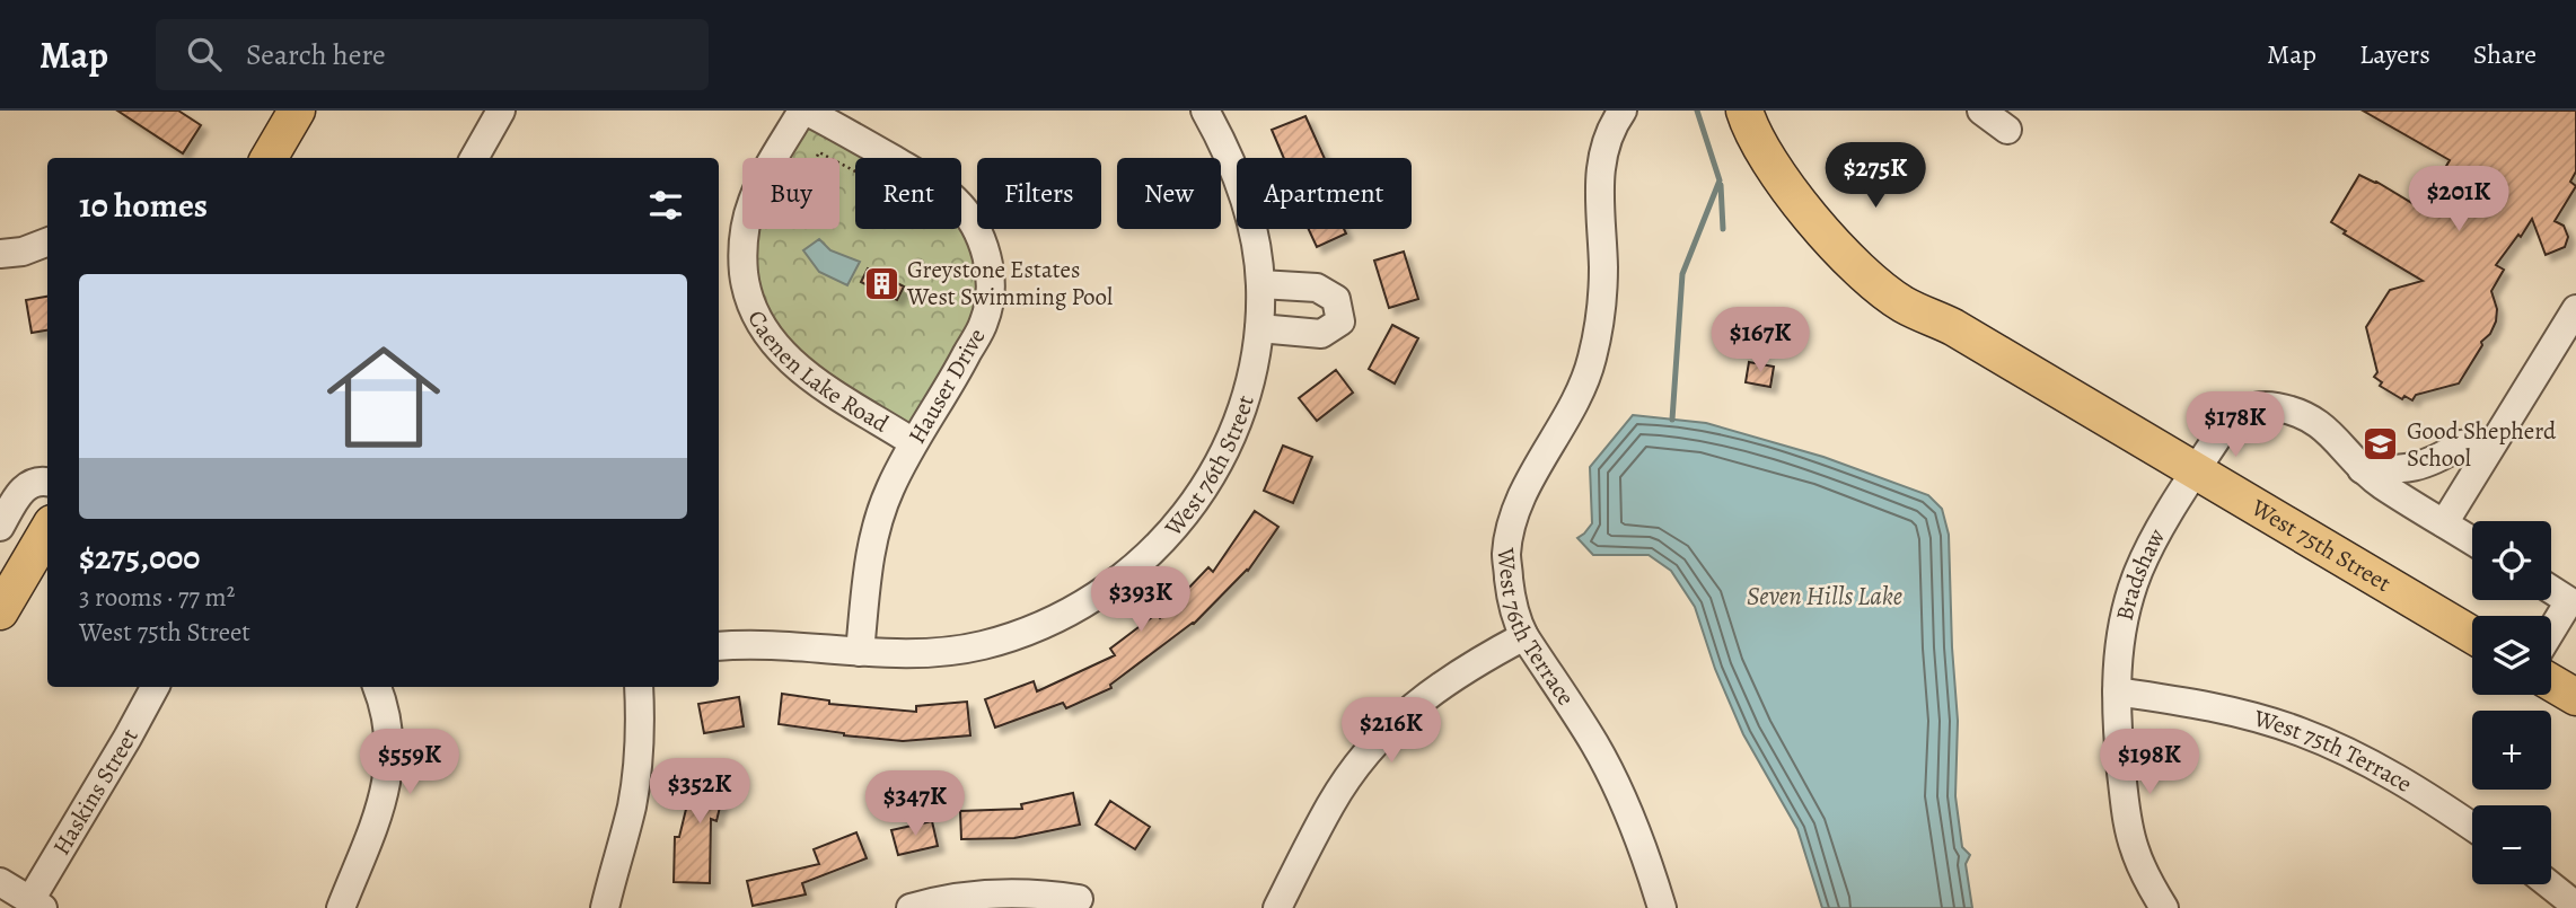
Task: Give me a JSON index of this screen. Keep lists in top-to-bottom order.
{
  "streets": {
    "main road": ["West 75th Street"],
    "street": [
      "Caenen Lake Road",
      "Hauser Drive",
      "West 76th Street",
      "Bradshaw",
      "West 76th Terrace",
      "West 75th Terrace",
      "Haskins Street"
    ]
  },
  "crossings": [
    ["Caenen Lake Road", "Hauser Drive"],
    ["Hauser Drive", "West 76th Street"],
    ["West 75th Street", "Bradshaw"],
    ["Bradshaw", "West 75th Terrace"]
  ],
  "water": ["Seven Hills Lake"],
  "places": {
    "building": ["Greystone Estates West Swimming Pool"],
    "school or university": ["Good Shepherd School"]
  },
  "page": {
    "header": "Map",
    "search": "Search here",
    "nav": ["Map", "Layers", "Share"],
    "price": [
      "$275K",
      "$201K",
      "$167K",
      "$178K",
      "$393K",
      "$216K",
      "$559K",
      "$198K",
      "$352K",
      "$347K"
    ],
    "chip": [
      "Buy",
      "Rent",
      "Filters",
      "New",
      "Apartment"
    ],
    "heading": "10 homes",
    "list": [
      {
        "name": "$275,000",
        "note": "3 rooms · 77 m² · West 75th Street"
      }
    ],
    "map_buttons": ["+", "−"]
  }
}
